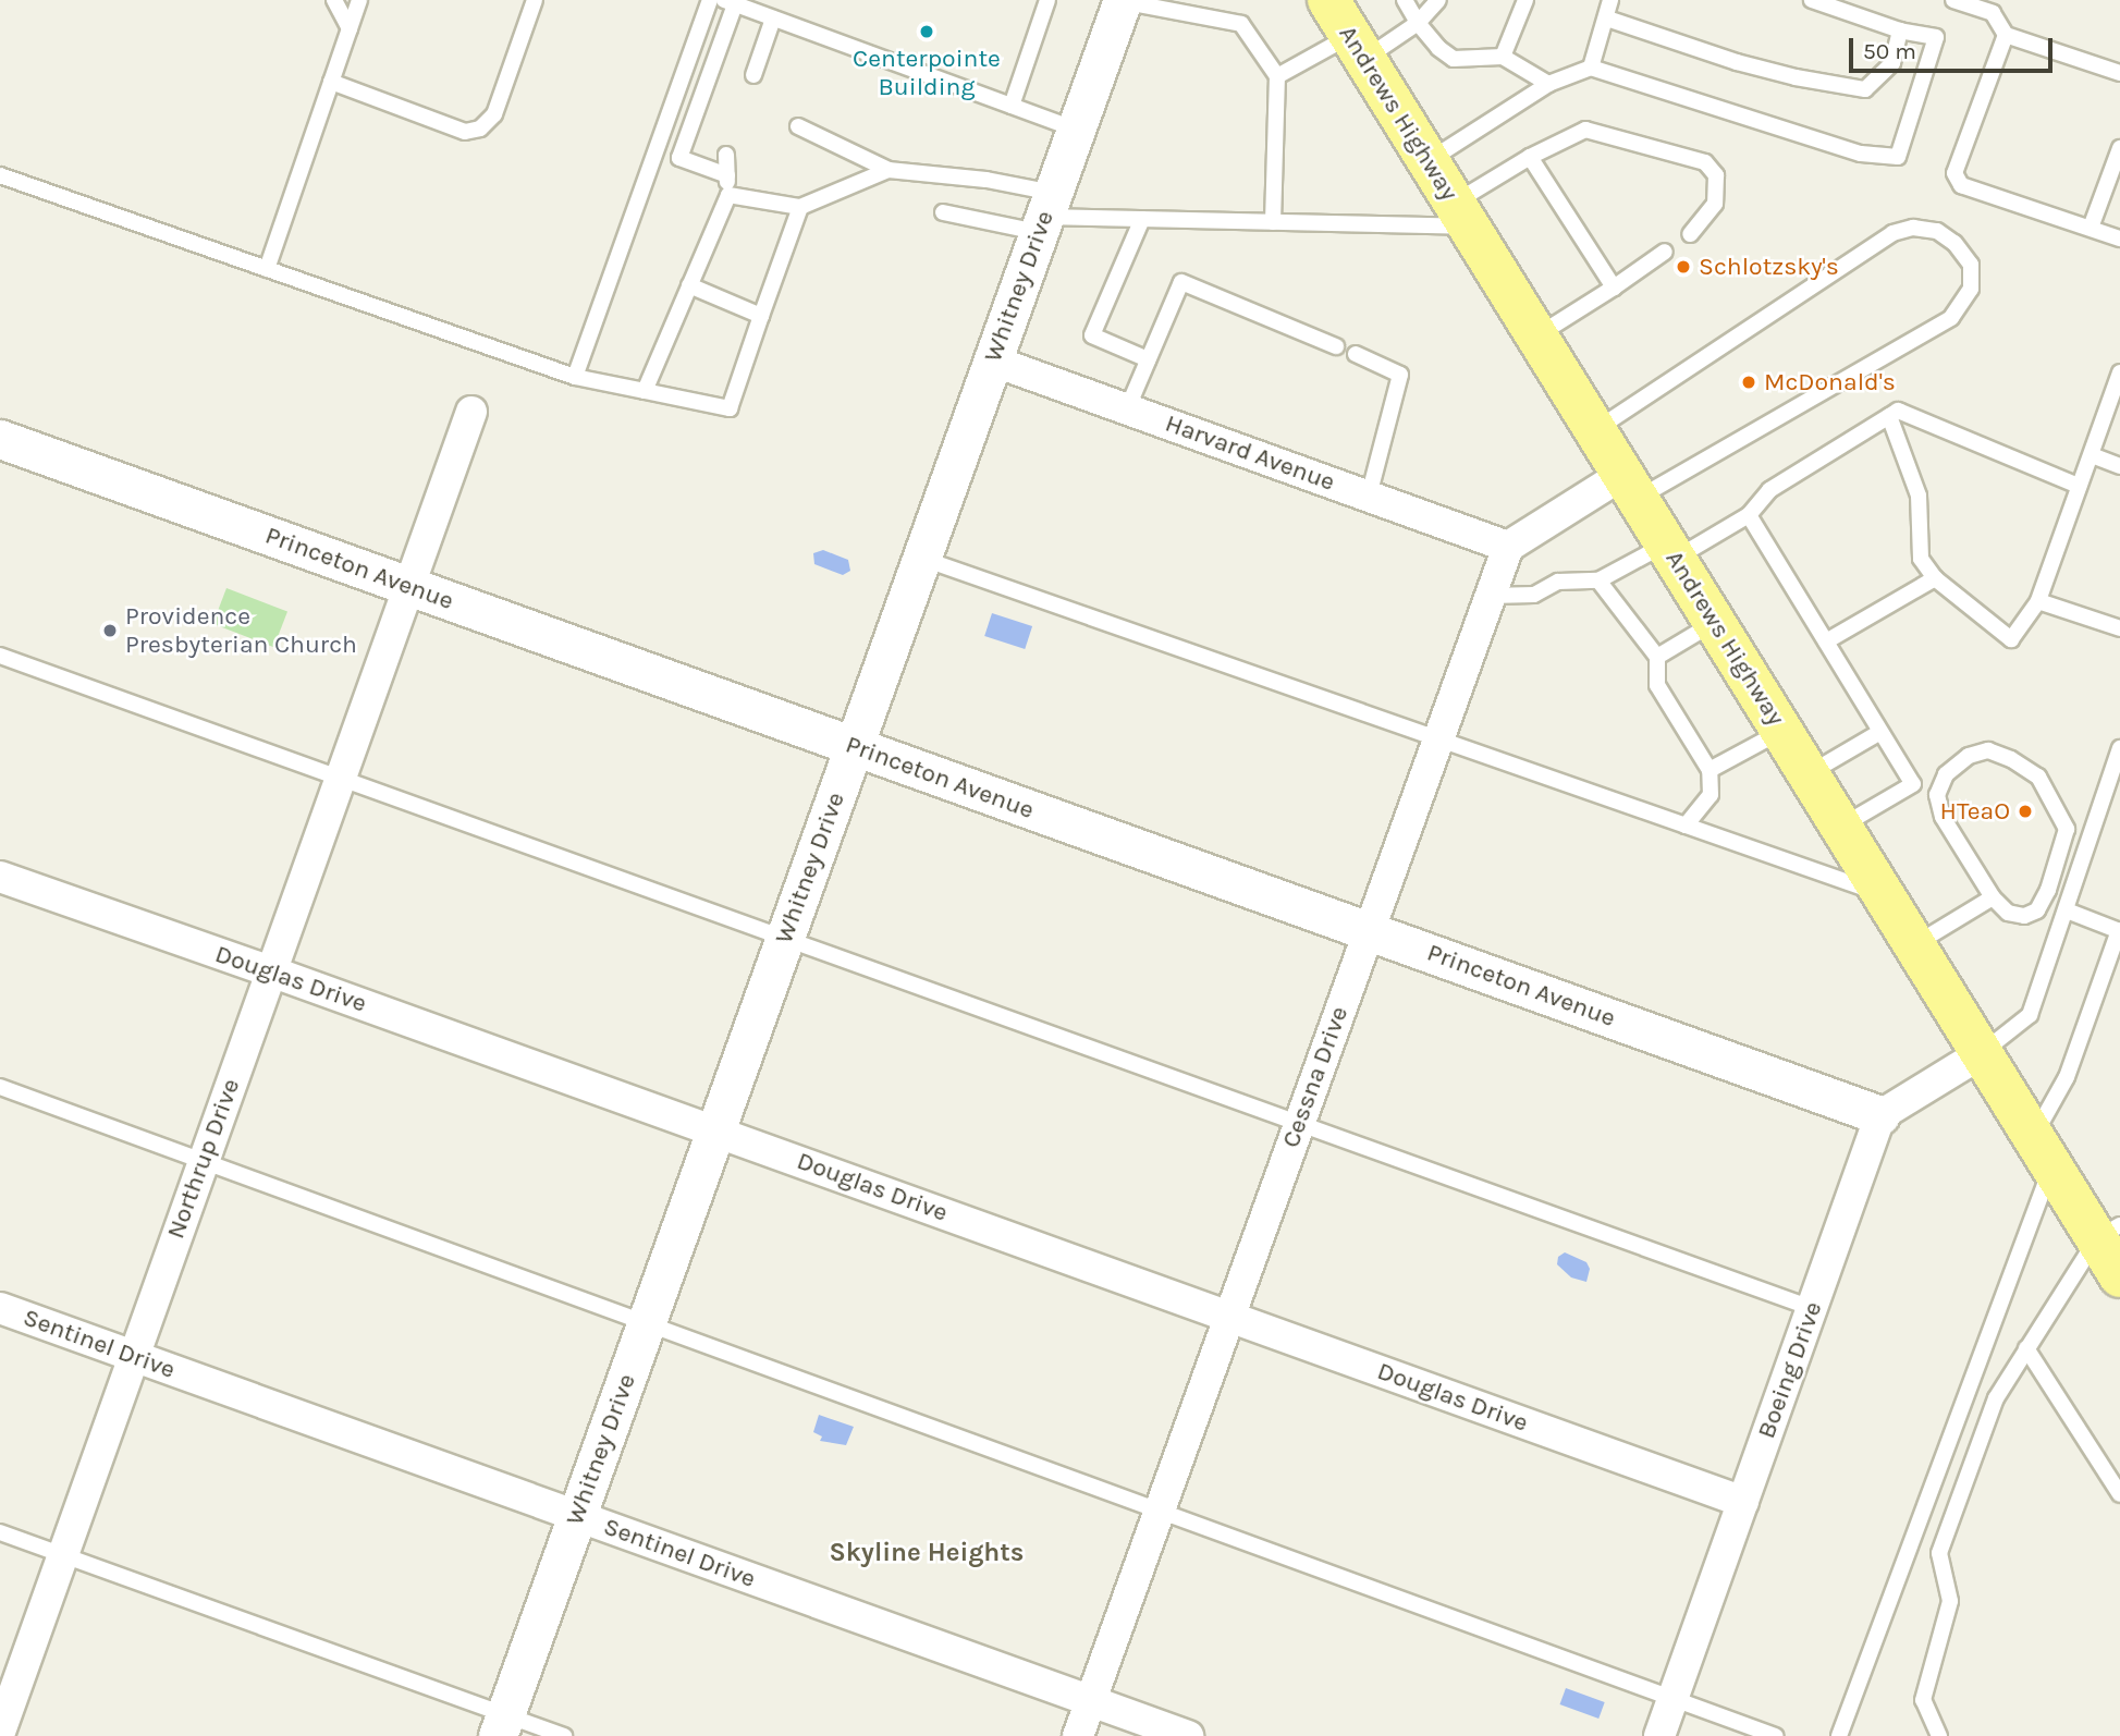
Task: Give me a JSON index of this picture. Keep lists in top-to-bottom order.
{
  "streets": {
    "main road": ["Andrews Highway"],
    "street": [
      "Whitney Drive",
      "Harvard Avenue",
      "Princeton Avenue",
      "Douglas Drive",
      "Cessna Drive",
      "Northrup Drive",
      "Sentinel Drive",
      "Boeing Drive"
    ]
  },
  "crossings": [
    ["Whitney Drive", "Harvard Avenue"],
    ["Whitney Drive", "Princeton Avenue"],
    ["Whitney Drive", "Douglas Drive"],
    ["Whitney Drive", "Sentinel Drive"],
    ["Harvard Avenue", "Cessna Drive"],
    ["Princeton Avenue", "Cessna Drive"],
    ["Princeton Avenue", "Northrup Drive"],
    ["Princeton Avenue", "Boeing Drive"],
    ["Douglas Drive", "Cessna Drive"],
    ["Douglas Drive", "Northrup Drive"],
    ["Douglas Drive", "Boeing Drive"],
    ["Cessna Drive", "Sentinel Drive"],
    ["Northrup Drive", "Sentinel Drive"]
  ],
  "districts": ["Skyline Heights"],
  "places": [
    "Centerpointe Building",
    "Schlotzsky's",
    "McDonald's",
    "Providence Presbyterian Church",
    "HTeaO"
  ],
  "scale_bar": "50 m"
}
